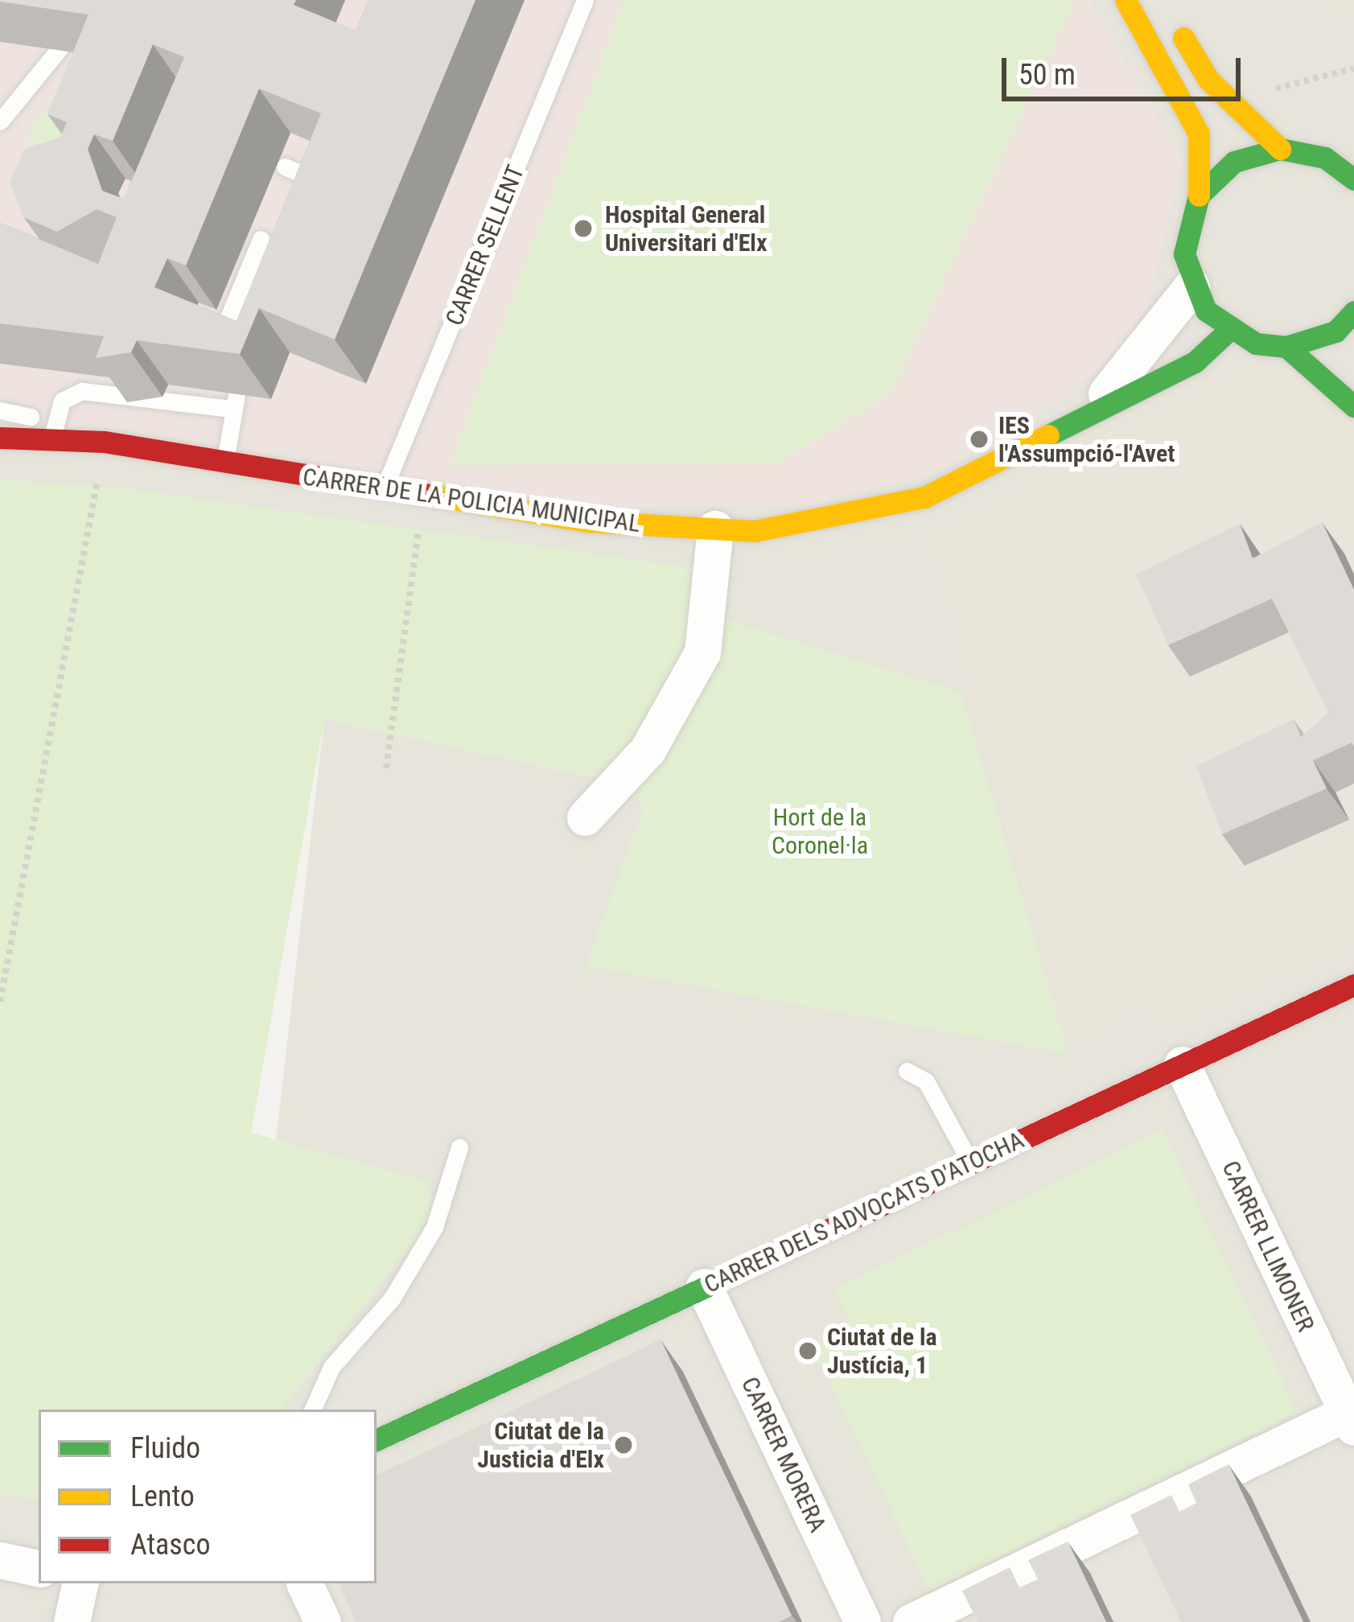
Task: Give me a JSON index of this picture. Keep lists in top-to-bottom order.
{
  "streets": {
    "street": [
      "CARRER DE LA POLICIA MUNICIPAL",
      "CARRER DELS ADVOCATS D'ATOCHA",
      "CARRER LLIMONER",
      "CARRER MORERA"
    ],
    "lane": ["CARRER SELLENT"]
  },
  "crossings": [
    ["CARRER SELLENT", "CARRER DE LA POLICIA MUNICIPAL"],
    ["CARRER DELS ADVOCATS D'ATOCHA", "CARRER LLIMONER"],
    ["CARRER DELS ADVOCATS D'ATOCHA", "CARRER MORERA"]
  ],
  "parks": ["Hort de la Coronel·la"],
  "places": [
    "Hospital General Universitari d'Elx",
    "IES l'Assumpció-l'Avet",
    "Ciutat de la Justícia, 1",
    "Ciutat de la Justicia d'Elx"
  ],
  "legend": ["Fluido", "Lento", "Atasco"],
  "scale_bar": "50 m"
}
